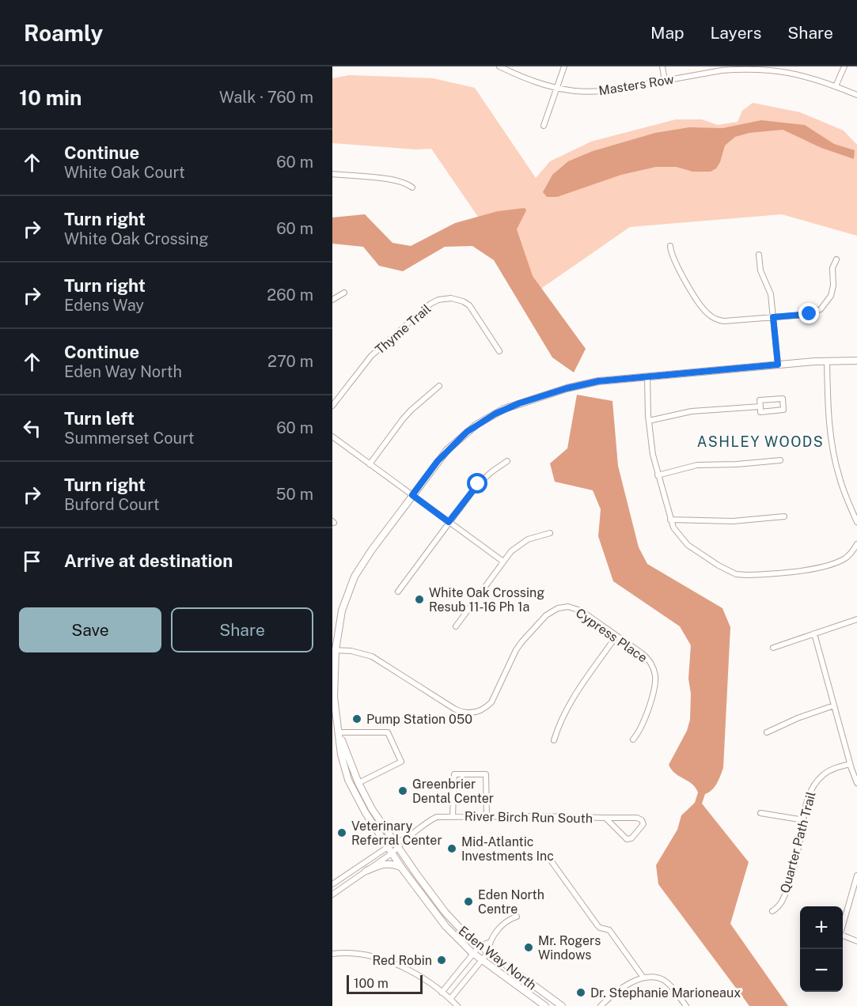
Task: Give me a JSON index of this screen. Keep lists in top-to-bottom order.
{
  "streets": {
    "street": [
      "Masters Row",
      "Thyme Trail",
      "Cypress Place",
      "River Birch Run South",
      "Quarter Path Trail",
      "Eden Way North"
    ]
  },
  "crossings": [
    ["Cypress Place", "Eden Way North"],
    ["River Birch Run South", "Eden Way North"]
  ],
  "districts": ["ASHLEY WOODS"],
  "places": [
    "White Oak Crossing Resub 11-16 Ph 1a",
    "Pump Station 050",
    "Greenbrier Dental Center",
    "Veterinary Referral Center",
    "Mid-Atlantic Investments Inc",
    "Eden North Centre",
    "Mr. Rogers Windows",
    "Red Robin",
    "Dr. Stephanie Marioneaux"
  ],
  "scale_bar": "100 m",
  "page": {
    "header": "Roamly",
    "nav": ["Map", "Layers", "Share"],
    "heading": ["10 min", "Walk · 760 m"],
    "list": [
      ["Continue", "White Oak Court", "60 m"],
      ["Turn right", "White Oak Crossing", "60 m"],
      ["Turn right", "Edens Way", "260 m"],
      ["Continue", "Eden Way North", "270 m"],
      ["Turn left", "Summerset Court", "60 m"],
      ["Turn right", "Buford Court", "50 m"],
      "Arrive at destination"
    ],
    "buttons": ["Save", "Share"],
    "map_buttons": ["+", "−"],
    "scale": "100 m"
  }
}
